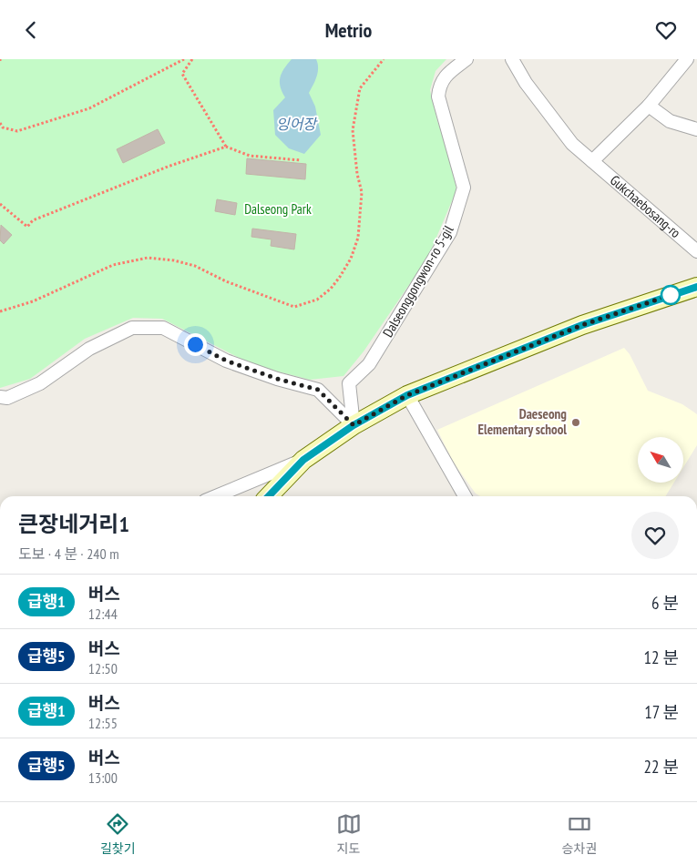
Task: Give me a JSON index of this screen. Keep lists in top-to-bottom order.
{
  "streets": {
    "street": ["Gukchaebosang-ro", "Dalseonggongwon-ro 5-gil"]
  },
  "water": ["잉어장"],
  "parks": ["Dalseong Park"],
  "places": ["Daeseong Elementary school"],
  "lines": ["bus line 급행1"],
  "north": "top left",
  "page": {
    "header": "Metrio",
    "heading": ["큰장네거리1", "도보 · 4 분 · 240 m"],
    "list": [
      {
        "mark": "급행1",
        "name": "버스",
        "note": "12:44",
        "value": "6 분"
      },
      {
        "mark": "급행5",
        "name": "버스",
        "note": "12:50",
        "value": "12 분"
      },
      {
        "mark": "급행1",
        "name": "버스",
        "note": "12:55",
        "value": "17 분"
      },
      {
        "mark": "급행5",
        "name": "버스",
        "note": "13:00",
        "value": "22 분"
      }
    ],
    "tabs": ["길찾기", "지도", "승차권"]
  }
}
